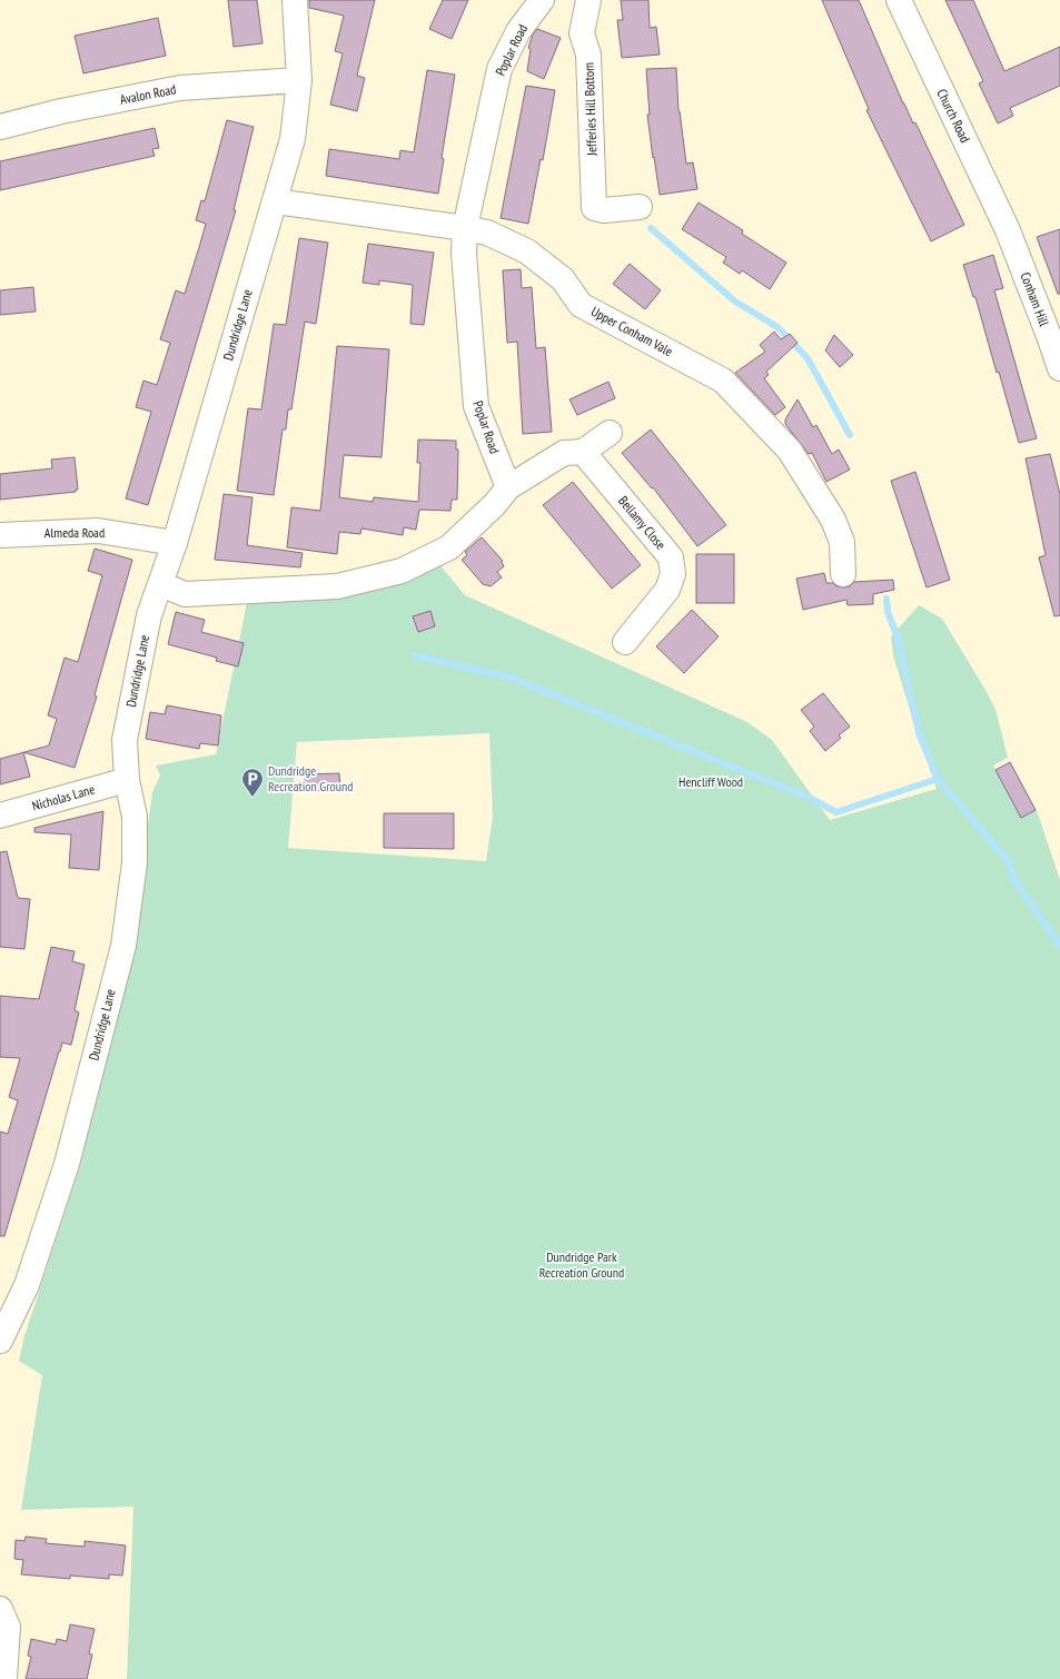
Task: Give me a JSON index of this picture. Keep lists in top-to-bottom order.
{
  "streets": {
    "street": [
      "Poplar Road",
      "Avalon Road",
      "Jefferies Hill Bottom",
      "Church Road",
      "Conham Hill",
      "Dundridge Lane",
      "Upper Conham Vale",
      "Bellamy Close",
      "Almeda Road",
      "Nicholas Lane"
    ]
  },
  "crossings": [
    ["Poplar Road", "Upper Conham Vale"],
    ["Avalon Road", "Dundridge Lane"],
    ["Church Road", "Conham Hill"],
    ["Dundridge Lane", "Upper Conham Vale"],
    ["Dundridge Lane", "Almeda Road"],
    ["Dundridge Lane", "Nicholas Lane"]
  ],
  "parks": ["Hencliff Wood", "Dundridge Park Recreation Ground"],
  "places": {
    "parking": ["Dundridge Recreation Ground"]
  }
}
